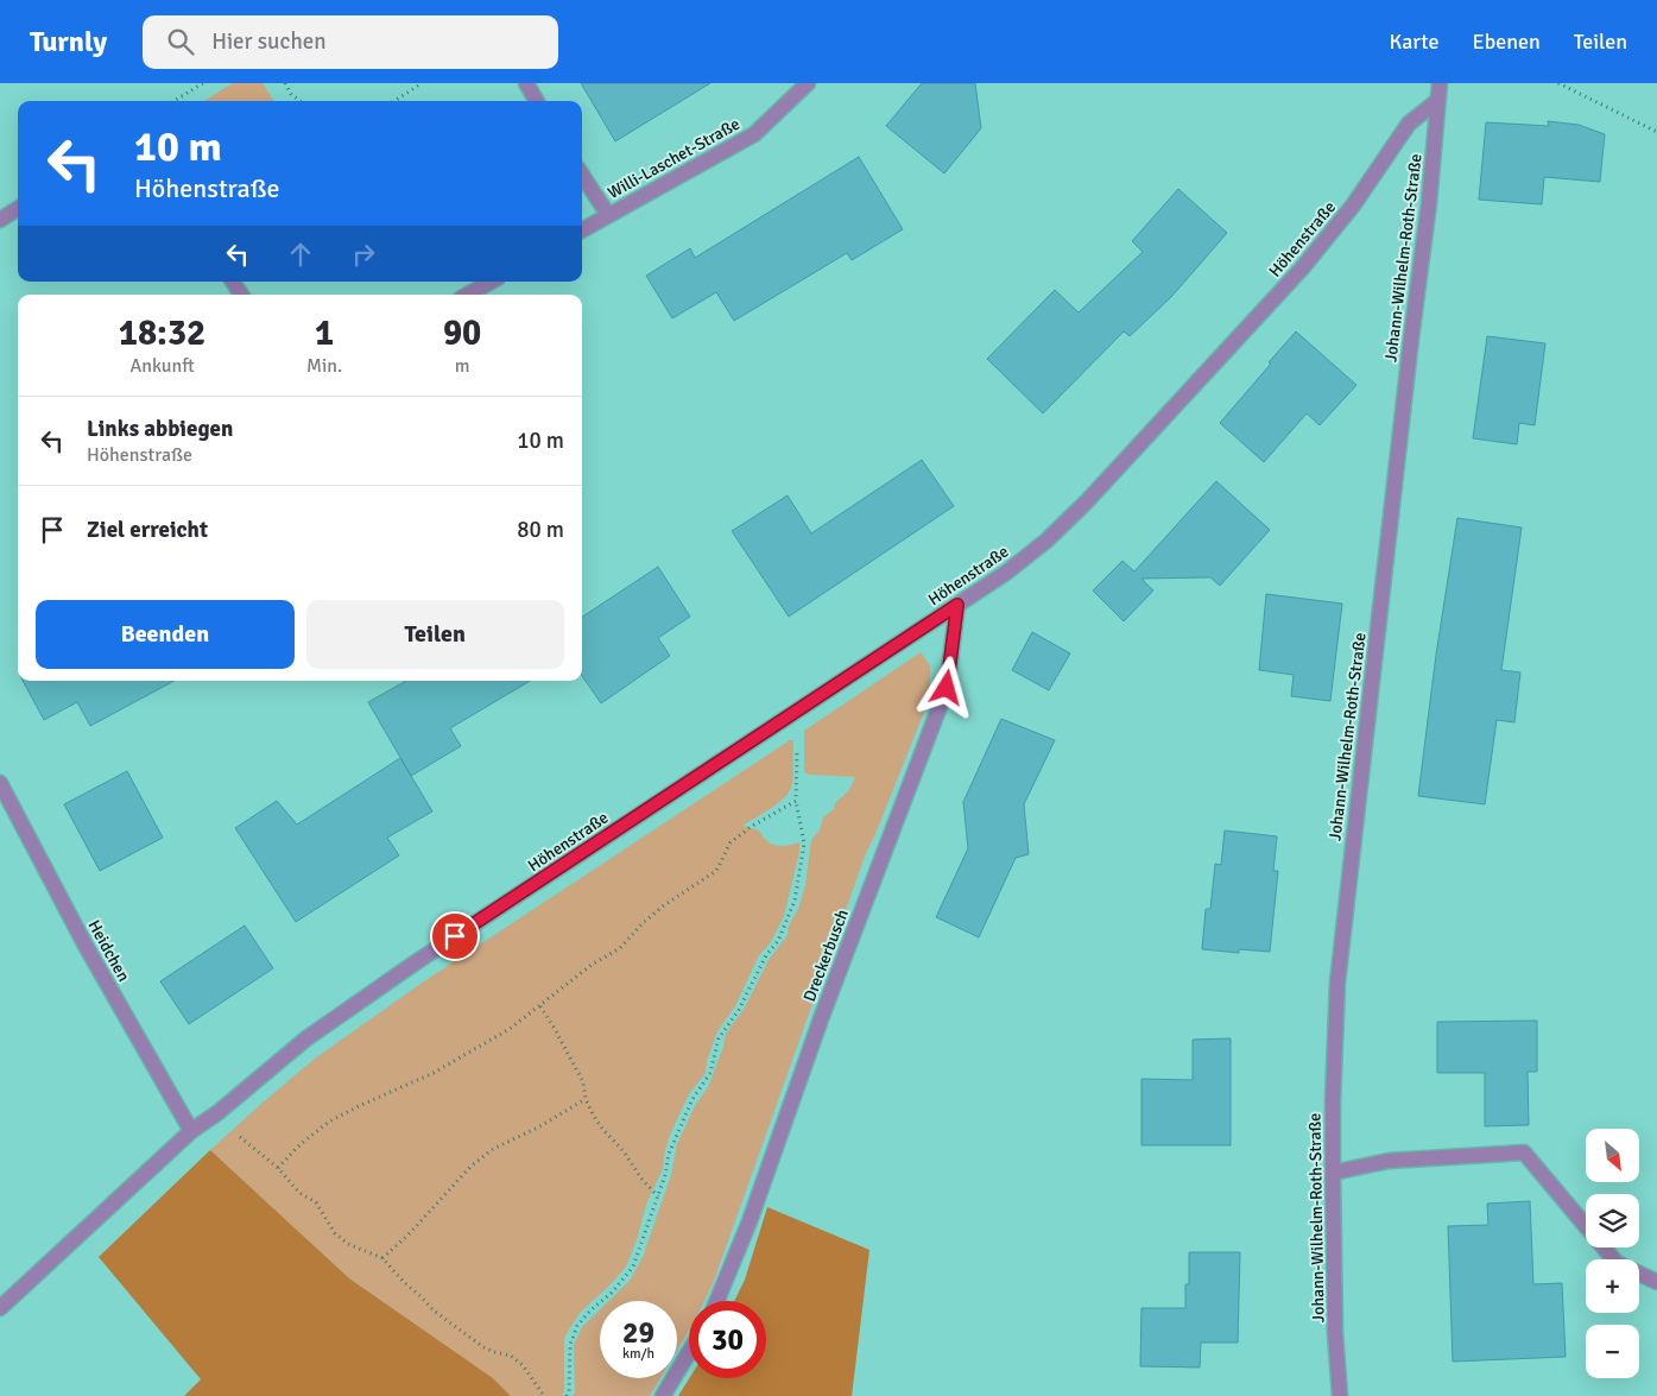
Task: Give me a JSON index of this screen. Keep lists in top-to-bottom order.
{
  "streets": {
    "street": [
      "Willi-Laschet-Straße",
      "Höhenstraße",
      "Johann-Wilhelm-Roth-Straße",
      "Heidchen",
      "Dreckerbusch"
    ]
  },
  "crossings": [
    ["Höhenstraße", "Johann-Wilhelm-Roth-Straße"],
    ["Höhenstraße", "Heidchen"],
    ["Höhenstraße", "Dreckerbusch"]
  ],
  "north": "bottom right",
  "page": {
    "header": "Turnly",
    "search": "Hier suchen",
    "nav": ["Karte", "Ebenen", "Teilen"],
    "turn": ["10 m", "Höhenstraße"],
    "eta": [
      "18:32",
      "Ankunft",
      "1",
      "Min.",
      "90",
      "m"
    ],
    "list": [
      {
        "name": "Links abbiegen",
        "note": "Höhenstraße",
        "value": "10 m"
      },
      {
        "name": "Ziel erreicht",
        "value": "80 m"
      }
    ],
    "buttons": ["Beenden", "Teilen"],
    "map_buttons": ["+", "−"],
    "speed": "29 km/h",
    "limit": "30"
  }
}
